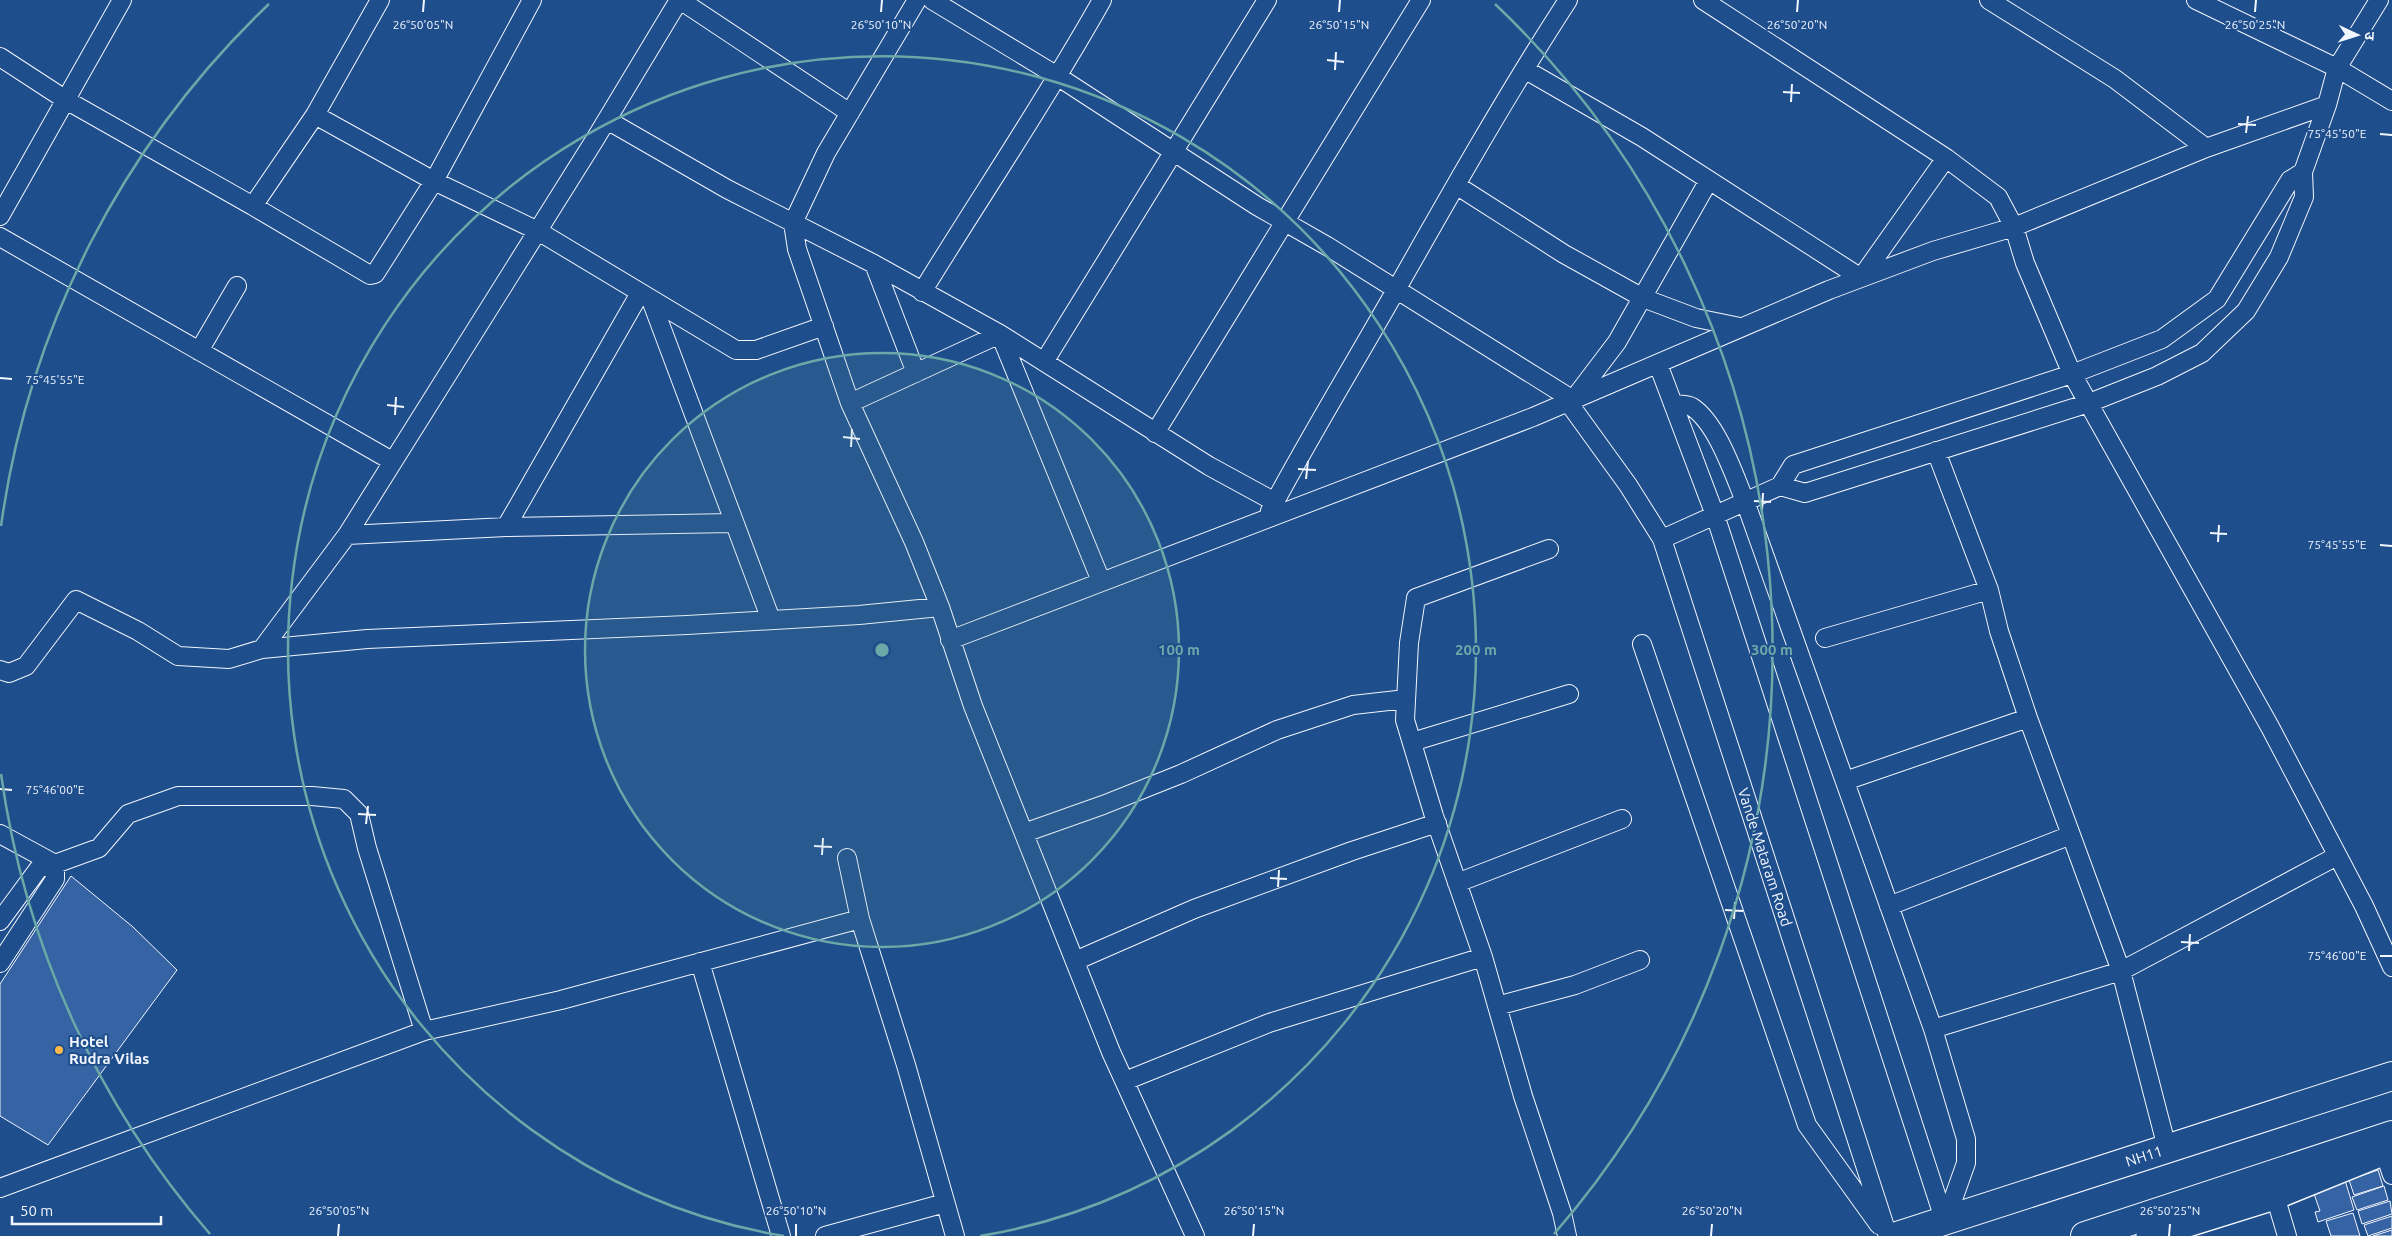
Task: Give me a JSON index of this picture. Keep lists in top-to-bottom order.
{
  "streets": {
    "highway": ["NH11"],
    "street": ["Vande Mataram Road"]
  },
  "places": ["Hotel Rudra Vilas"],
  "scale_bar": "50 m",
  "north": "right",
  "coordinates": [
    "26°50'05\"N",
    "26°50'10\"N",
    "26°50'15\"N",
    "26°50'20\"N",
    "26°50'25\"N",
    "75°45'50\"E",
    "75°45'55\"E",
    "75°46'00\"E"
  ],
  "rings": ["100 m", "200 m", "300 m"]
}
